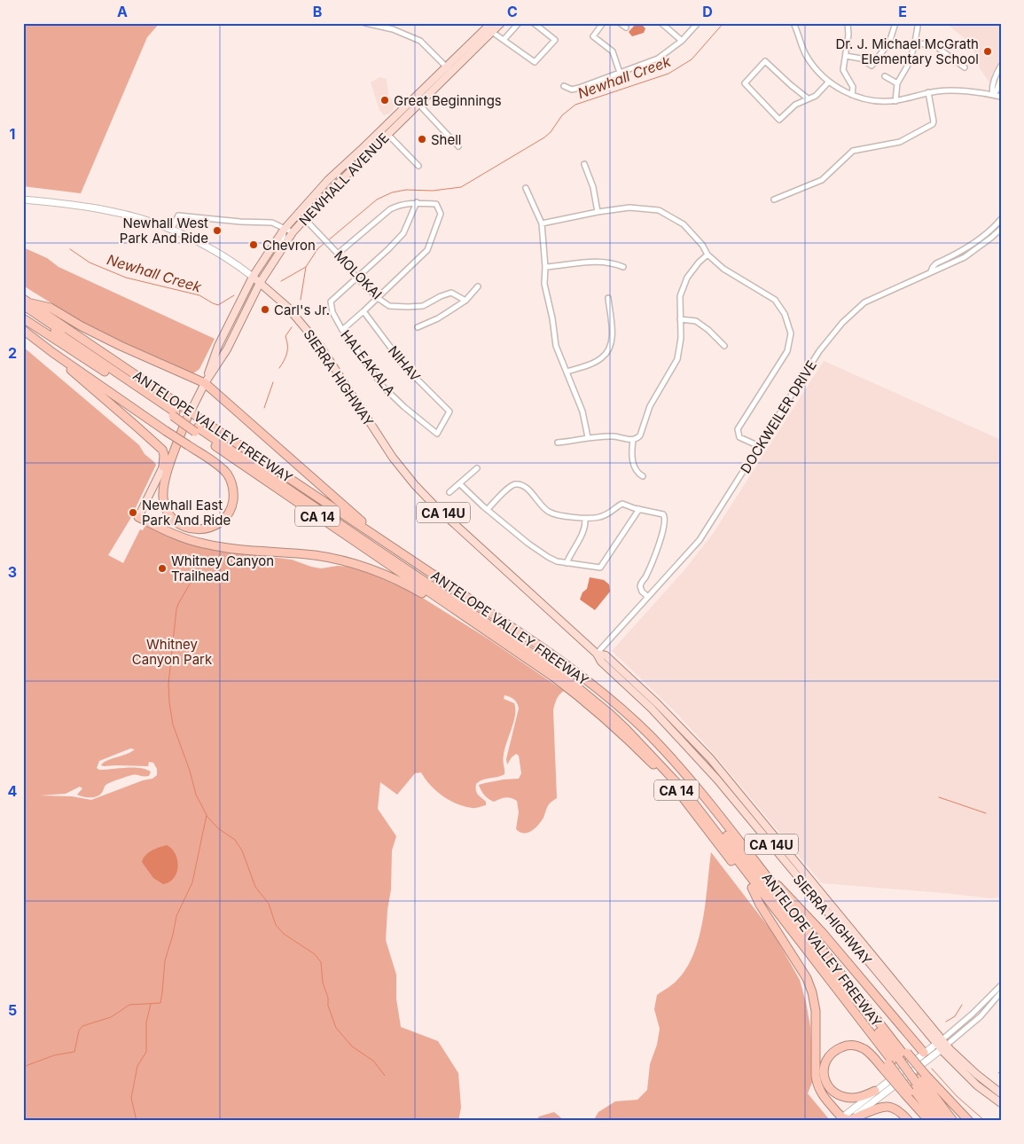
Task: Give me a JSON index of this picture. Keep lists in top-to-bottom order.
{
  "streets": {
    "highway": ["ANTELOPE VALLEY FREEWAY", "CA 14"],
    "main road": ["NEWHALL AVENUE", "SIERRA HIGHWAY", "CA 14U"],
    "street": [
      "MOLOKAI",
      "HALEAKALA",
      "NIHAV",
      "DOCKWEILER DRIVE"
    ]
  },
  "crossings": [
    ["NEWHALL AVENUE", "MOLOKAI"],
    ["NEWHALL AVENUE", "SIERRA HIGHWAY"],
    ["MOLOKAI", "HALEAKALA"],
    ["HALEAKALA", "NIHAV"],
    ["SIERRA HIGHWAY", "DOCKWEILER DRIVE"]
  ],
  "water": ["Newhall Creek"],
  "parks": ["Whitney Canyon Park"],
  "places": [
    "Dr. J. Michael McGrath Elementary School",
    "Great Beginnings",
    "Shell",
    "Newhall West Park And Ride",
    "Chevron",
    "Carl's Jr.",
    "Newhall East Park And Ride",
    "Whitney Canyon Trailhead"
  ],
  "grid": {
    "columns": [
      "A",
      "B",
      "C",
      "D",
      "E"
    ],
    "rows": [
      "1",
      "2",
      "3",
      "4",
      "5"
    ]
  }
}
